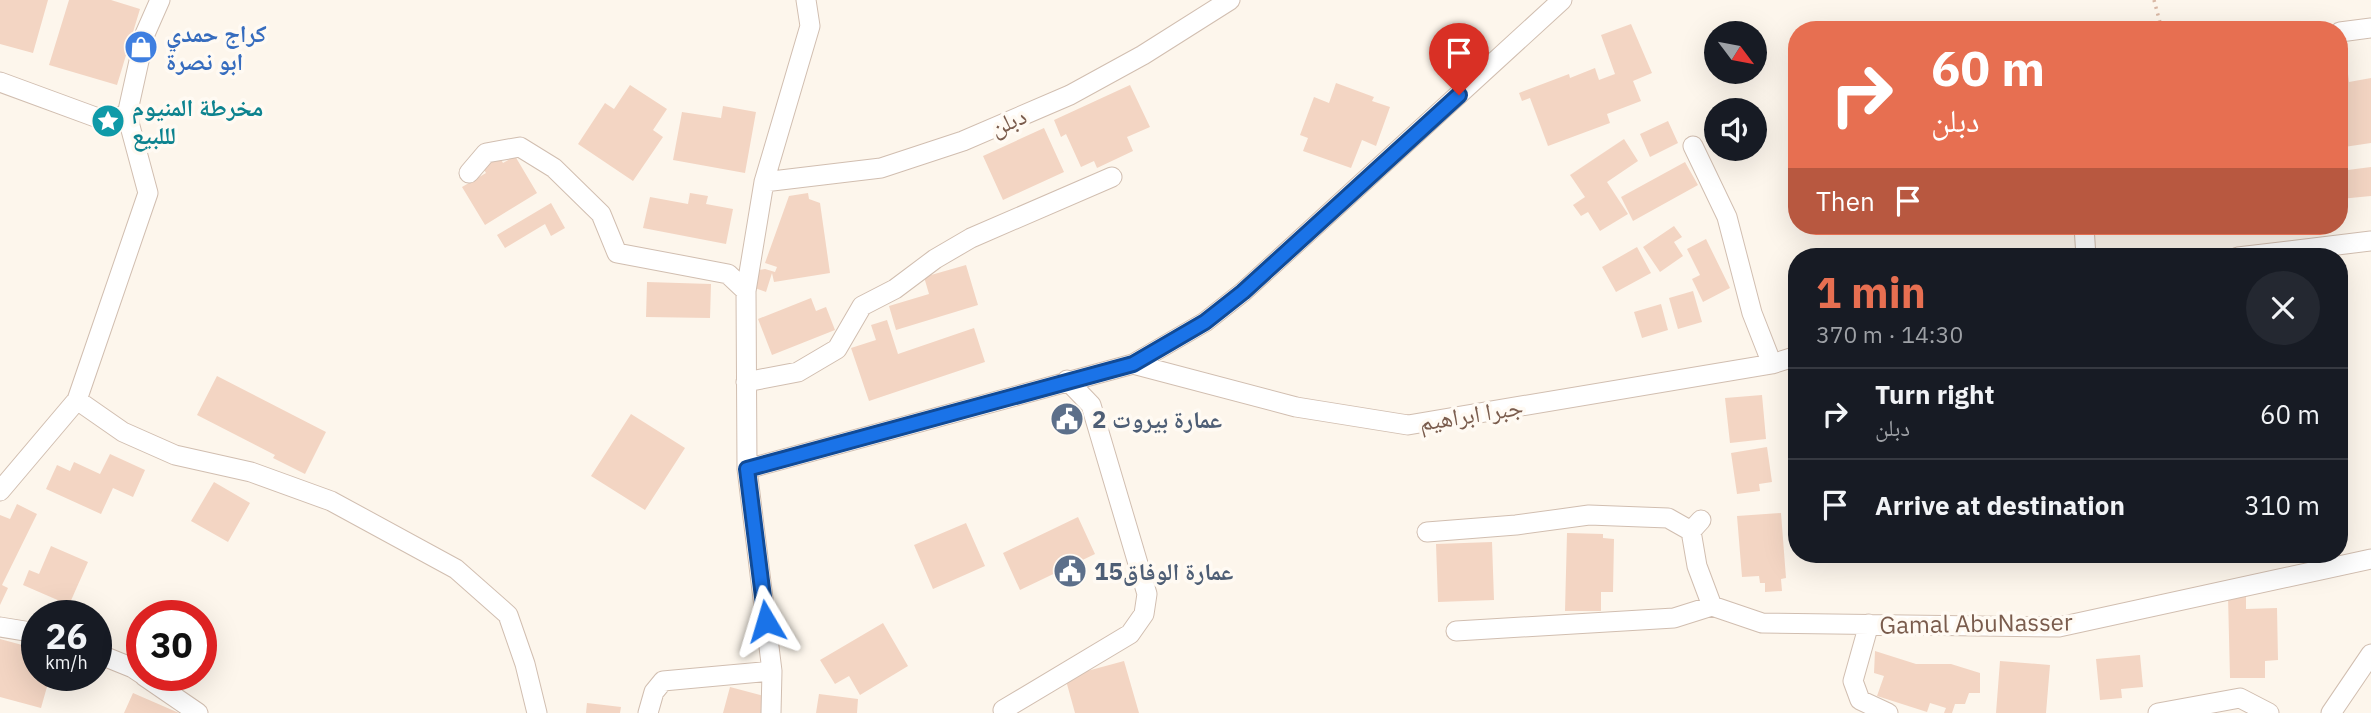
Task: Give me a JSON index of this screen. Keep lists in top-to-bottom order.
{
  "streets": {
    "street": ["دبلن", "جبرا ابراهيم", "Gamal AbuNasser"]
  },
  "places": {
    "shop": ["كراج حمدي ابو نصرة"],
    "place": ["مخرطة المنيوم لللبيع"],
    "public building": ["عمارة بيروت 2", "عمارة الوفاق15"]
  },
  "north": "bottom right",
  "page": {
    "turn": ["60 m", "دبلن"],
    "then": "Then",
    "heading": ["1 min", "370 m · 14:30"],
    "list": [
      {
        "name": "Turn right",
        "note": "دبلن",
        "value": "60 m"
      },
      {
        "name": "Arrive at destination",
        "value": "310 m"
      }
    ],
    "speed": "26 km/h",
    "limit": "30"
  }
}
